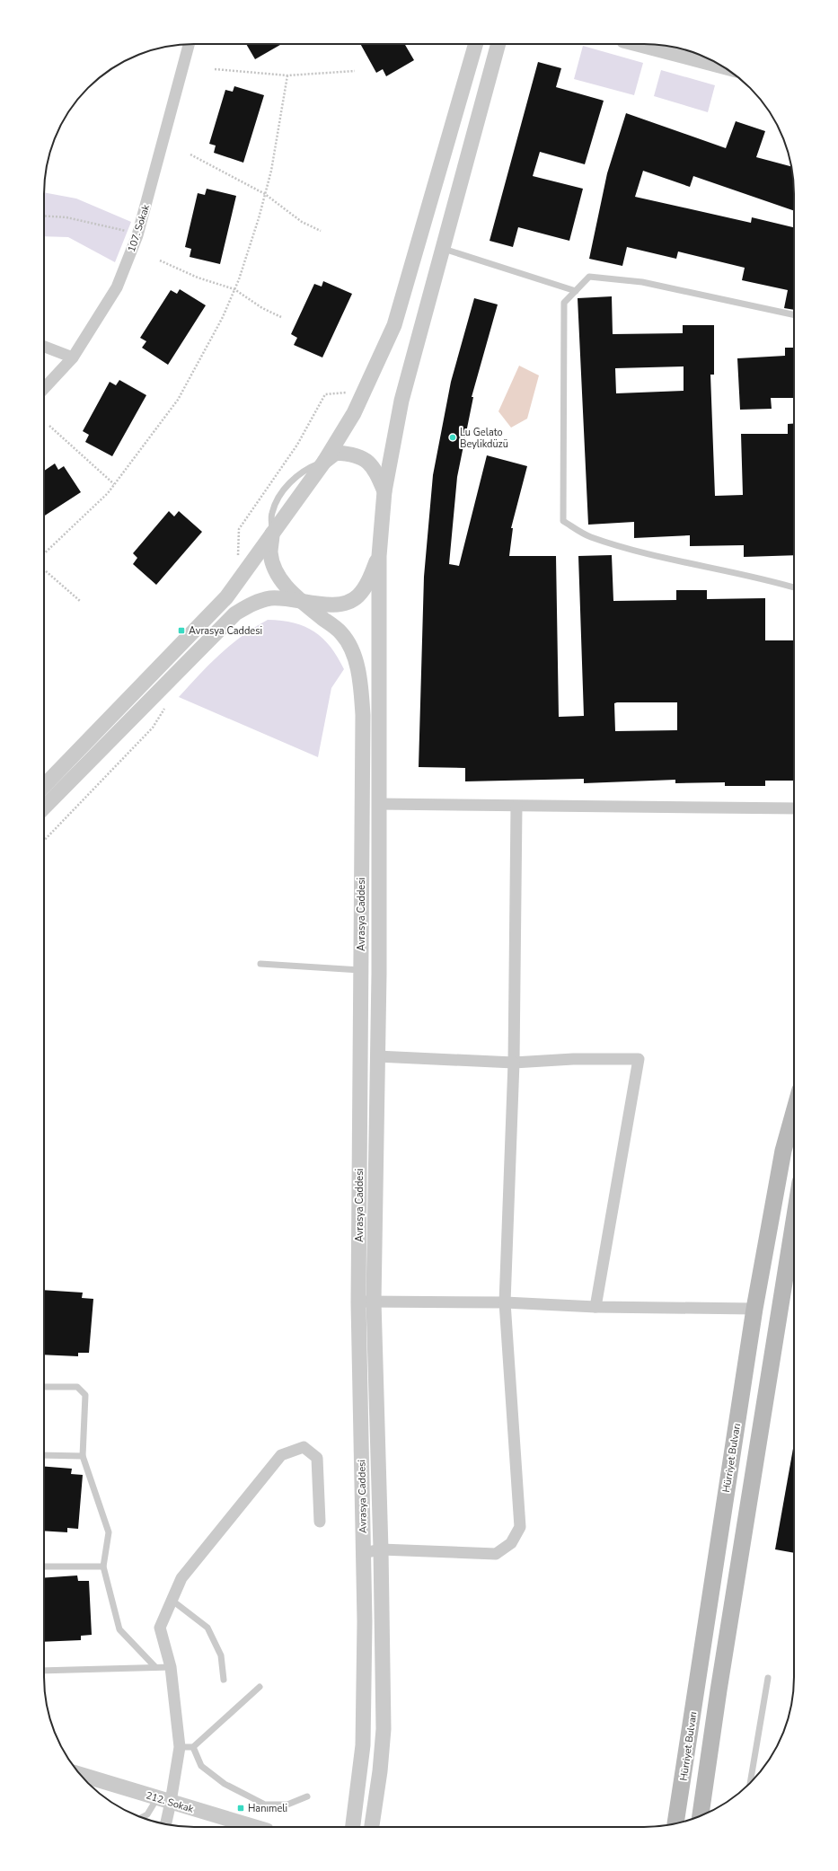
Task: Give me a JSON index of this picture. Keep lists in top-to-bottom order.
{
  "streets": {
    "main road": ["Hürriyet Bulvarı"],
    "street": ["107. Sokak", "Avrasya Caddesi", "212. Sokak"]
  },
  "places": {
    "other": ["Lu Gelato Beylikdüzü"],
    "transit": ["Avrasya Caddesi", "Hanımeli"]
  }
}
